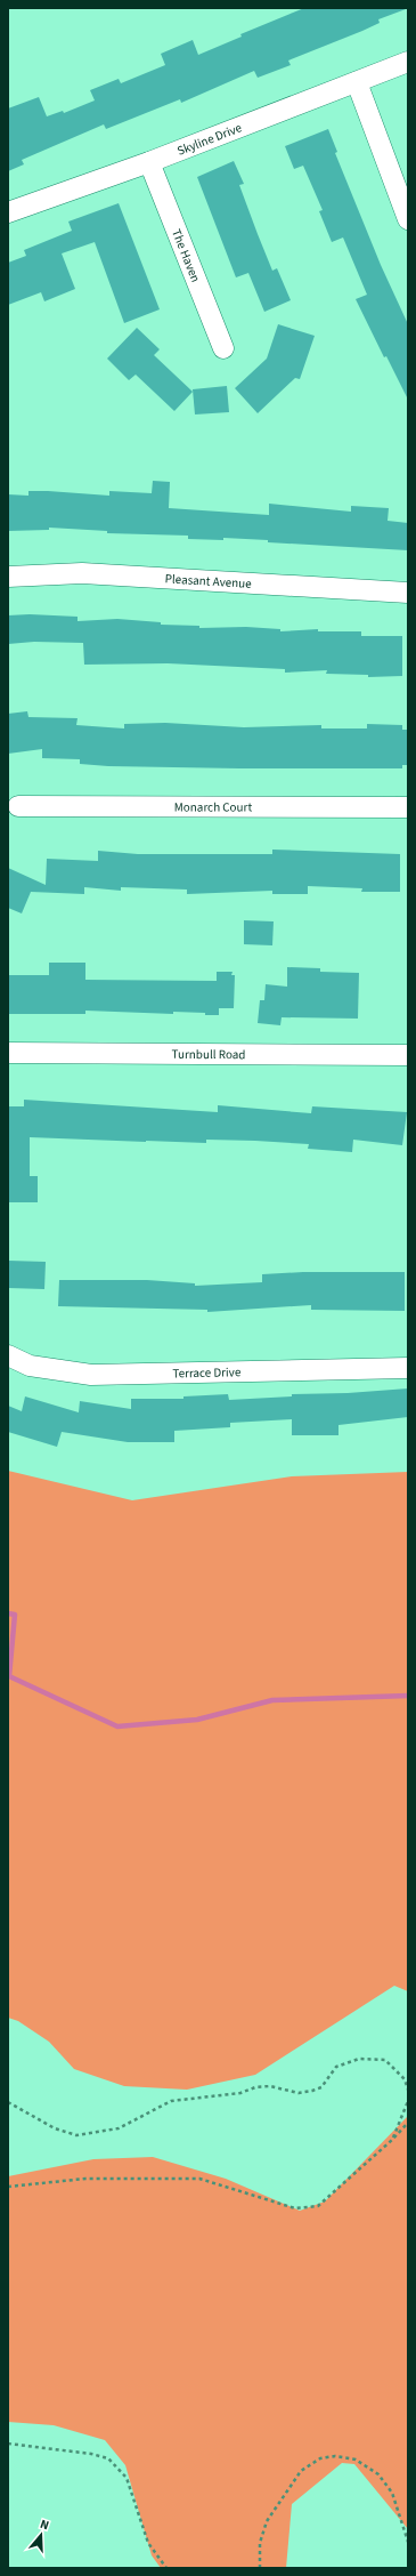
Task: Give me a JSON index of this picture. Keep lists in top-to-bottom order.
{
  "streets": {
    "street": [
      "Skyline Drive",
      "The Haven",
      "Pleasant Avenue",
      "Monarch Court",
      "Turnbull Road",
      "Terrace Drive"
    ]
  },
  "crossings": [
    ["Skyline Drive", "The Haven"]
  ],
  "north": "top"
}
